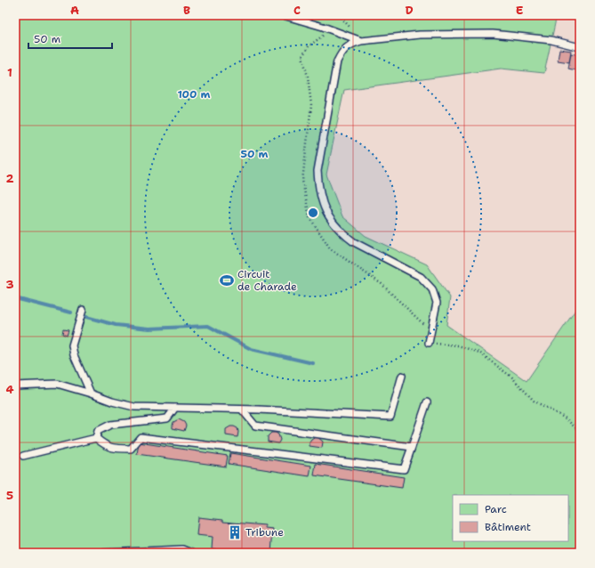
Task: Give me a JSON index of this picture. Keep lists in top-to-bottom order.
{
  "places": {
    "sports": ["Circuit de Charade"],
    "building": ["Tribune"]
  },
  "legend": ["Parc", "Bâtiment"],
  "scale_bar": "50 m",
  "grid": {
    "columns": [
      "A",
      "B",
      "C",
      "D",
      "E"
    ],
    "rows": [
      "1",
      "2",
      "3",
      "4",
      "5"
    ]
  },
  "rings": ["100 m", "50 m"]
}
